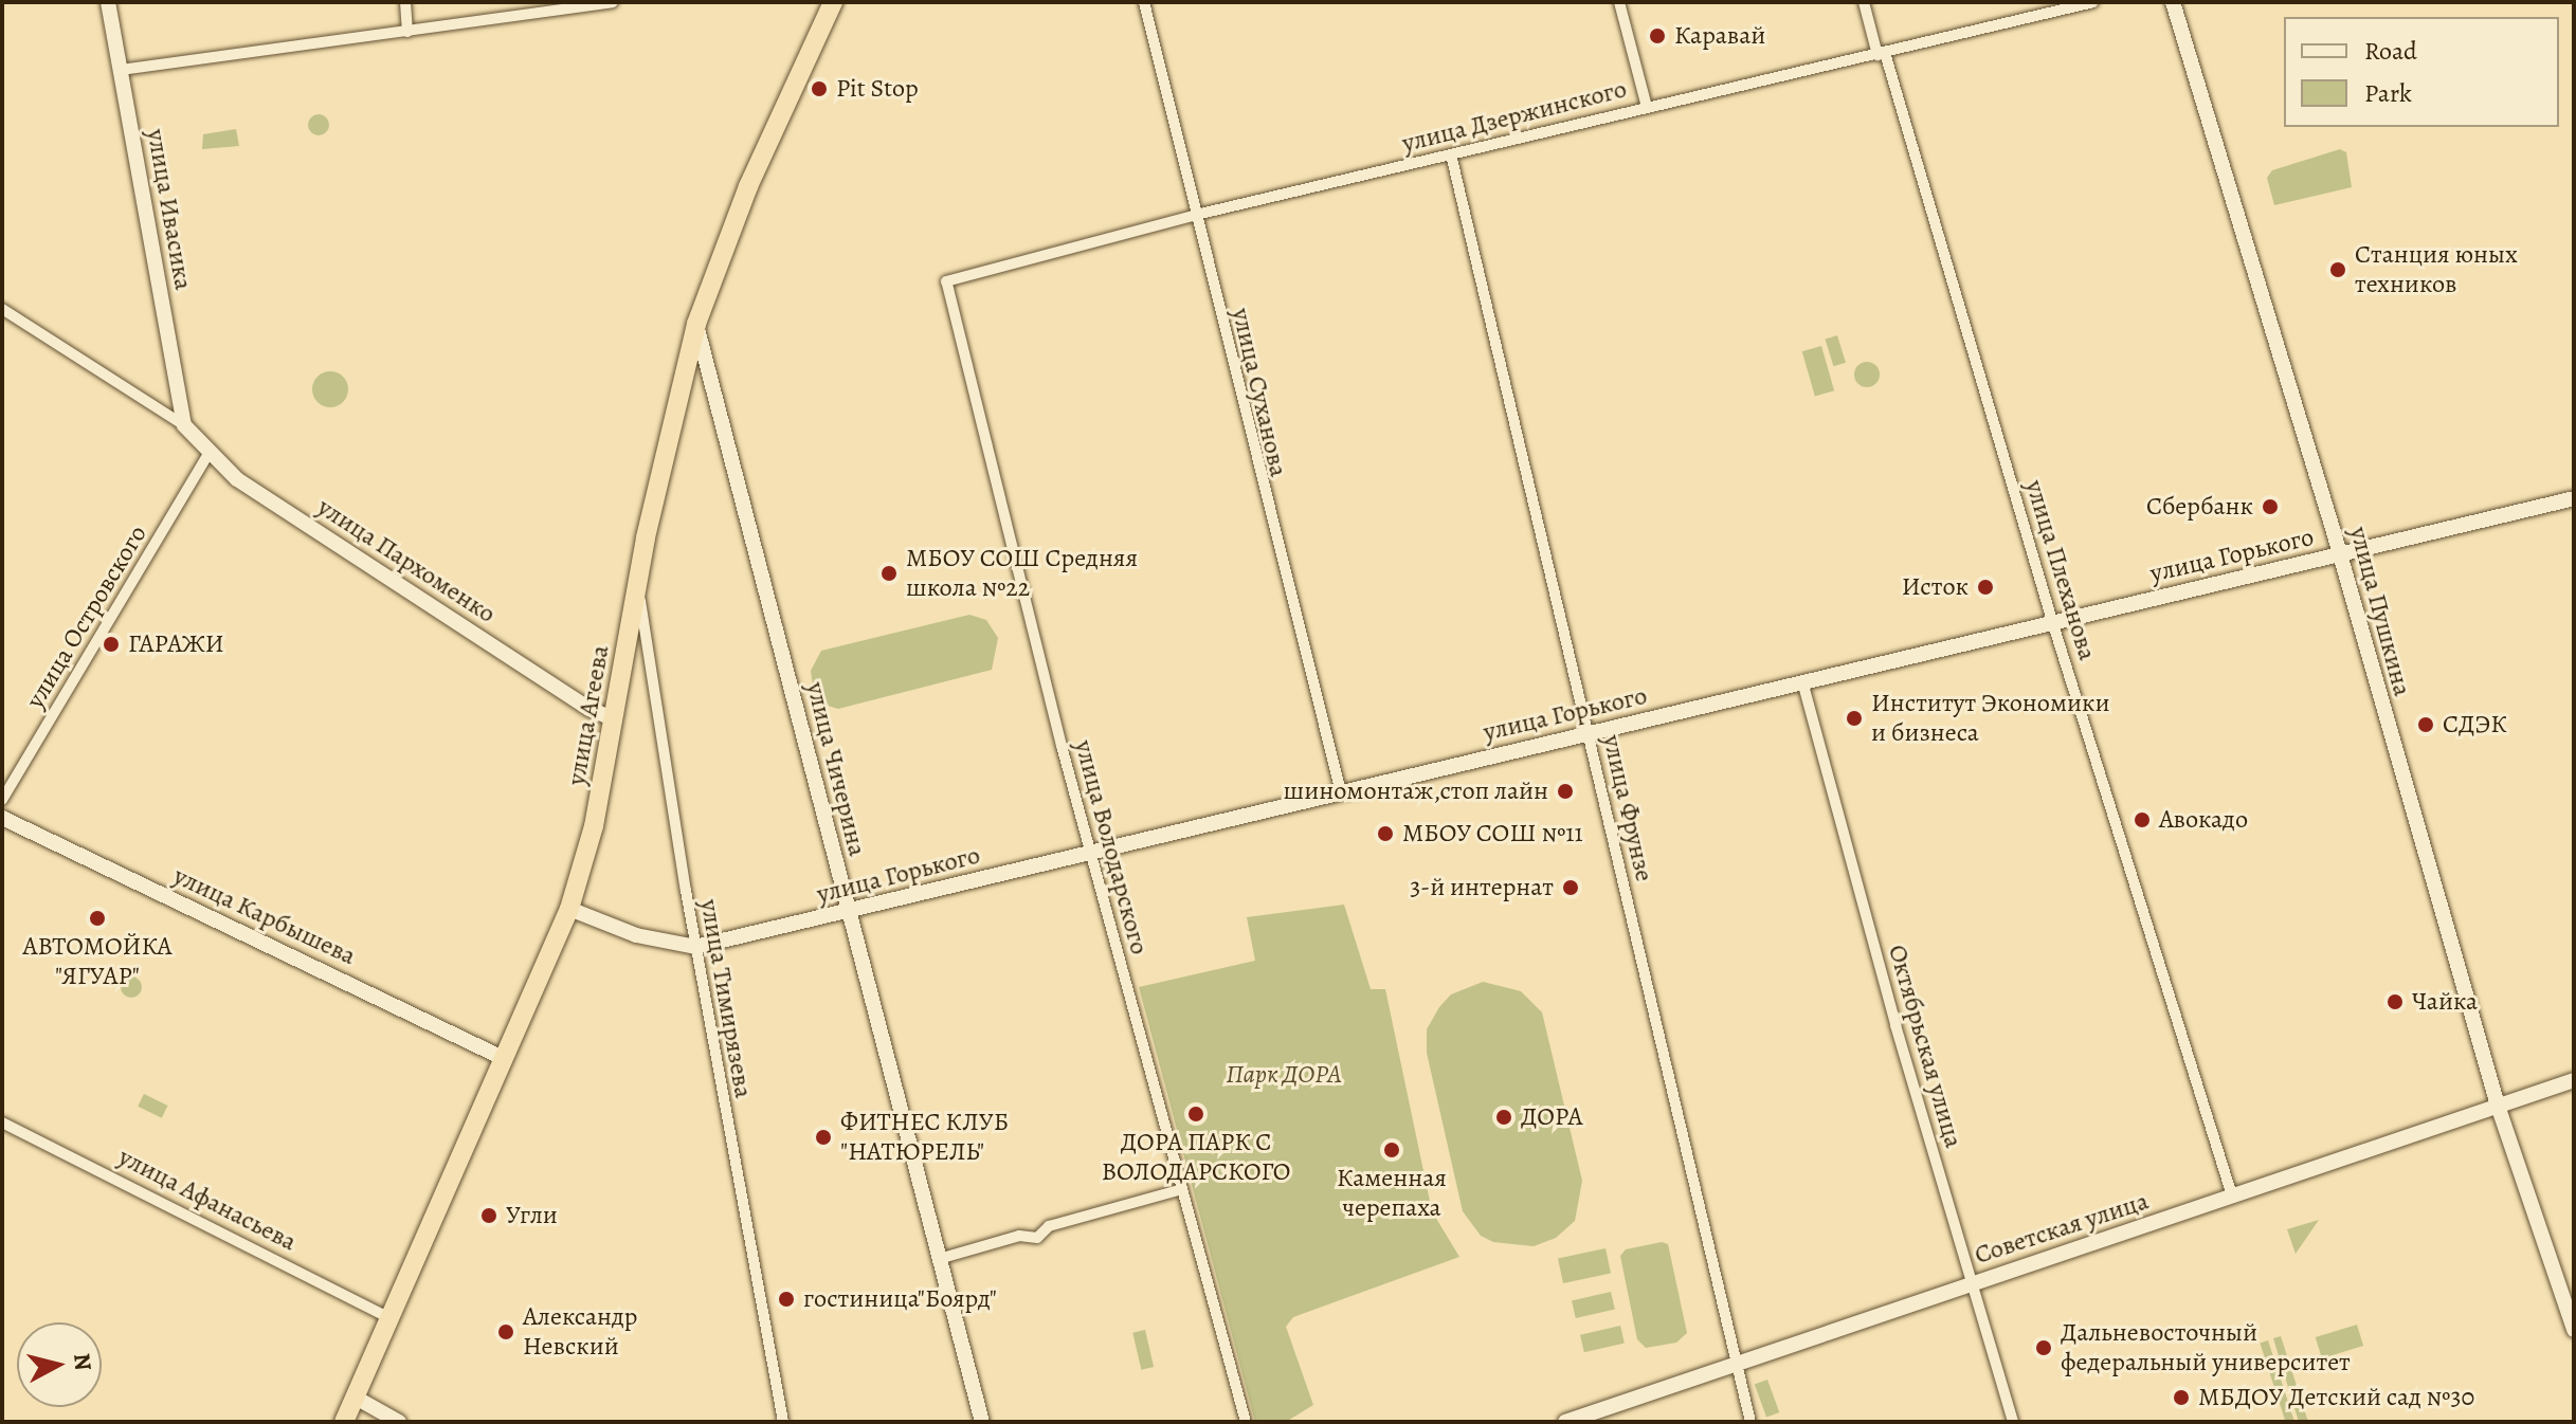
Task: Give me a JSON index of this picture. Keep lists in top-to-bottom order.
{
  "streets": {
    "highway": ["улица Агеева"],
    "main road": [
      "улица Ивасика",
      "улица Горького",
      "улица Пархоменко",
      "улица Пушкина",
      "улица Чичерина",
      "улица Карбышева",
      "Советская улица"
    ],
    "street": [
      "улица Дзержинского",
      "улица Суханова",
      "улица Плеханова",
      "улица Островского",
      "улица Фрунзе",
      "улица Володарского",
      "улица Тимирязева",
      "Октябрьская улица",
      "улица Афанасьева"
    ]
  },
  "crossings": [
    ["улица Дзержинского", "улица Суханова"],
    ["улица Дзержинского", "улица Плеханова"],
    ["улица Дзержинского", "улица Фрунзе"],
    ["улица Дзержинского", "улица Володарского"],
    ["улица Ивасика", "улица Пархоменко"],
    ["улица Суханова", "улица Горького"],
    ["улица Горького", "улица Плеханова"],
    ["улица Горького", "улица Пушкина"],
    ["улица Горького", "улица Агеева"],
    ["улица Горького", "улица Чичерина"],
    ["улица Горького", "улица Фрунзе"],
    ["улица Горького", "улица Володарского"],
    ["улица Горького", "улица Тимирязева"],
    ["улица Горького", "Октябрьская улица"],
    ["улица Пархоменко", "улица Островского"],
    ["улица Пархоменко", "улица Агеева"],
    ["улица Плеханова", "Советская улица"],
    ["улица Пушкина", "Советская улица"],
    ["улица Агеева", "улица Чичерина"],
    ["улица Агеева", "улица Карбышева"],
    ["улица Агеева", "улица Тимирязева"],
    ["улица Агеева", "улица Афанасьева"],
    ["улица Фрунзе", "Советская улица"],
    ["Октябрьская улица", "Советская улица"]
  ],
  "parks": ["Парк ДОРА"],
  "places": [
    "Каравай",
    "Pit Stop",
    "Станция юных техников",
    "Сбербанк",
    "МБОУ СОШ Средняя школа №22",
    "Исток",
    "ГАРАЖИ",
    "Институт Экономики и бизнеса",
    "СДЭК",
    "шиномонтаж,стоп лайн",
    "Авокадо",
    "МБОУ СОШ №11",
    "3-й интернат",
    "АВТОМОЙКА \"ЯГУАР\"",
    "Чайка",
    "ДОРА ПАРК С ВОЛОДАРСКОГО",
    "ДОРА",
    "ФИТНЕС КЛУБ \"НАТЮРЕЛЬ\"",
    "Каменная черепаха",
    "Угли",
    "гостиница\"Боярд\"",
    "Александр Невский",
    "Дальневосточный федеральный университет",
    "МБДОУ Детский сад №30"
  ],
  "legend": ["Road", "Park"],
  "north": "right"
}
